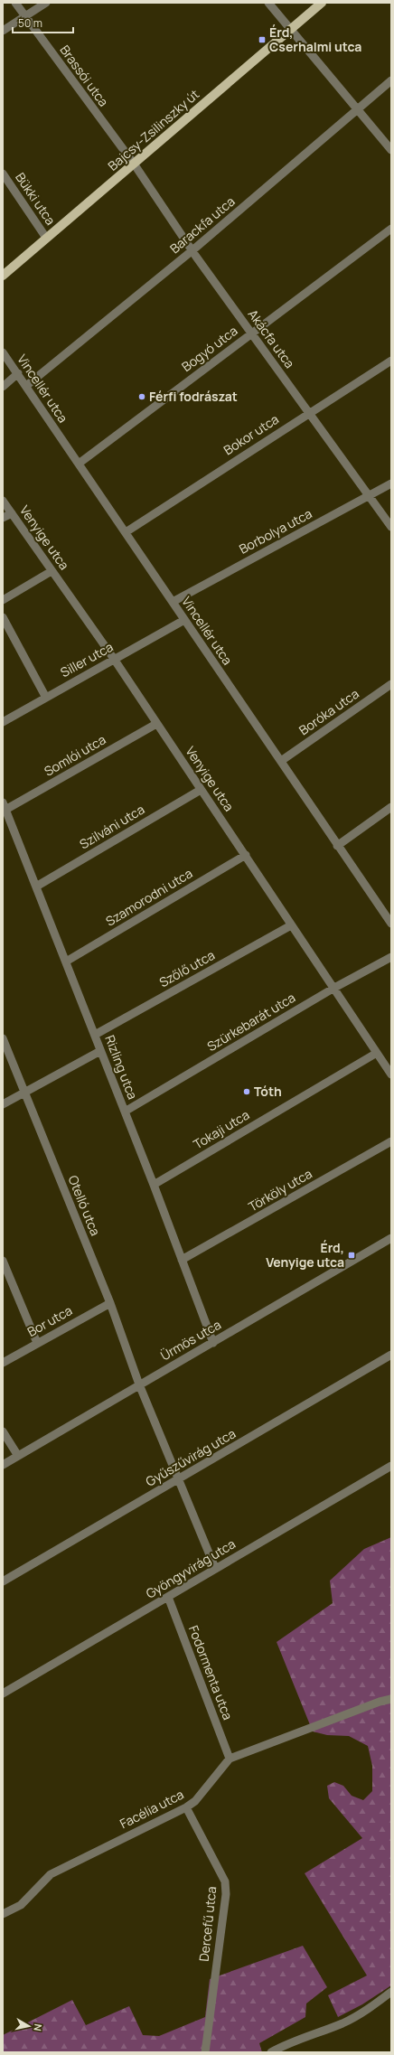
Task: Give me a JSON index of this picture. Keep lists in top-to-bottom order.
{
  "streets": {
    "main road": ["Bajcsy-Zsilinszky út"],
    "street": [
      "Brassói utca",
      "Bükki utca",
      "Barackfa utca",
      "Akácfa utca",
      "Bogyó utca",
      "Vincellér utca",
      "Bokor utca",
      "Borbolya utca",
      "Venyige utca",
      "Siller utca",
      "Boróka utca",
      "Somlói utca",
      "Szilváni utca",
      "Szamorodni utca",
      "Szőlő utca",
      "Szürkebarát utca",
      "Rizling utca",
      "Tokaji utca",
      "Törköly utca",
      "Otelló utca",
      "Bor utca",
      "Ürmös utca",
      "Gyűszűvirág utca",
      "Gyöngyvirág utca",
      "Fodormenta utca",
      "Facélia utca",
      "Dercefű utca"
    ]
  },
  "crossings": [
    ["Brassói utca", "Bajcsy-Zsilinszky út"],
    ["Brassói utca", "Akácfa utca"],
    ["Bajcsy-Zsilinszky út", "Bükki utca"],
    ["Bajcsy-Zsilinszky út", "Akácfa utca"],
    ["Barackfa utca", "Akácfa utca"],
    ["Barackfa utca", "Vincellér utca"],
    ["Akácfa utca", "Bogyó utca"],
    ["Akácfa utca", "Bokor utca"],
    ["Akácfa utca", "Borbolya utca"],
    ["Bogyó utca", "Vincellér utca"],
    ["Vincellér utca", "Bokor utca"],
    ["Vincellér utca", "Borbolya utca"],
    ["Vincellér utca", "Siller utca"],
    ["Vincellér utca", "Boróka utca"],
    ["Venyige utca", "Siller utca"],
    ["Venyige utca", "Somlói utca"],
    ["Venyige utca", "Szilváni utca"],
    ["Venyige utca", "Szamorodni utca"],
    ["Venyige utca", "Szőlő utca"],
    ["Venyige utca", "Szürkebarát utca"],
    ["Venyige utca", "Tokaji utca"],
    ["Somlói utca", "Rizling utca"],
    ["Szilváni utca", "Rizling utca"],
    ["Szamorodni utca", "Rizling utca"],
    ["Szőlő utca", "Rizling utca"],
    ["Szürkebarát utca", "Rizling utca"],
    ["Rizling utca", "Tokaji utca"],
    ["Rizling utca", "Törköly utca"],
    ["Rizling utca", "Ürmös utca"],
    ["Otelló utca", "Bor utca"],
    ["Otelló utca", "Ürmös utca"],
    ["Otelló utca", "Gyűszűvirág utca"],
    ["Otelló utca", "Gyöngyvirág utca"],
    ["Gyöngyvirág utca", "Fodormenta utca"],
    ["Fodormenta utca", "Facélia utca"],
    ["Facélia utca", "Dercefű utca"]
  ],
  "places": {
    "transit": ["Érd, Cserhalmi utca", "Érd, Venyige utca"],
    "other": ["Férfi fodrászat", "Tóth"]
  },
  "scale_bar": "50 m",
  "north": "right"
}
